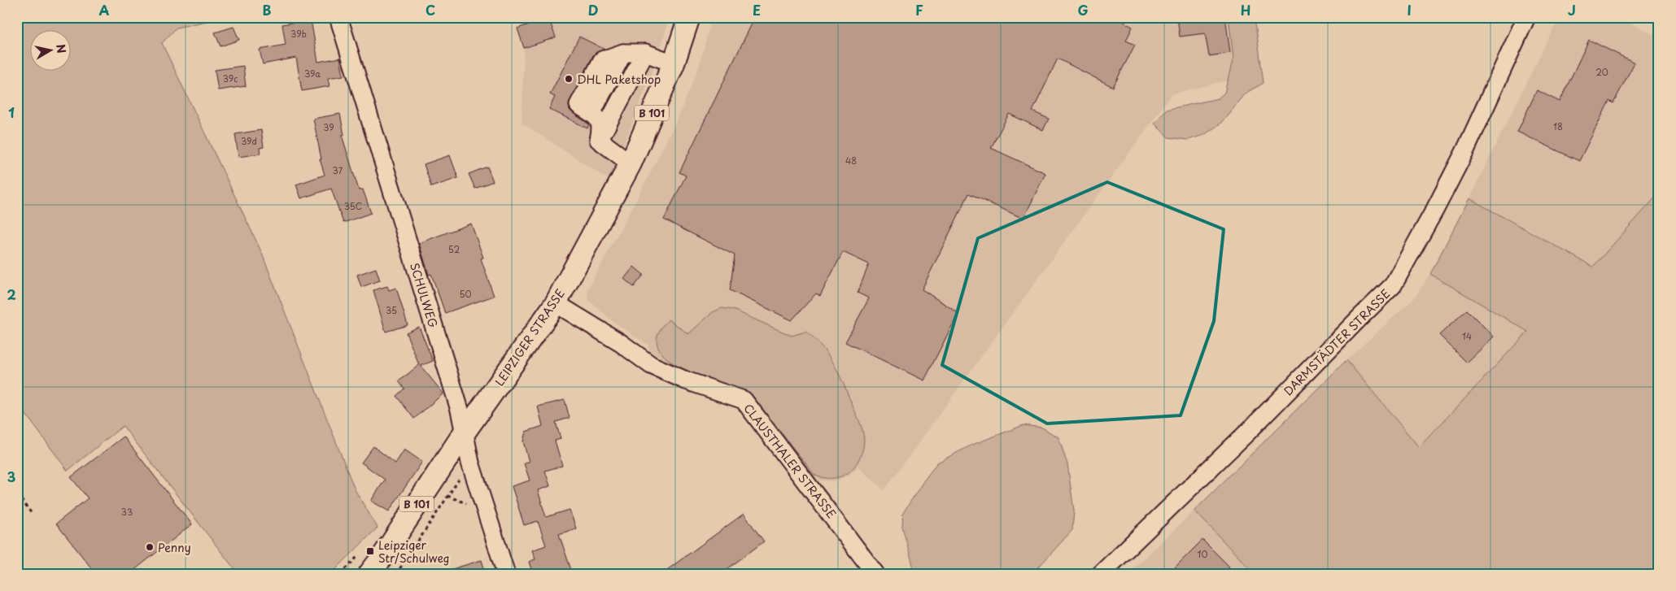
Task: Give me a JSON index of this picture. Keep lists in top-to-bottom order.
{
  "streets": {
    "main road": ["B 101", "LEIPZIGER STRASSE"],
    "street": ["SCHULWEG", "DARMSTÄDTER STRASSE", "CLAUSTHALER STRASSE"]
  },
  "crossings": [
    ["SCHULWEG", "LEIPZIGER STRASSE"],
    ["LEIPZIGER STRASSE", "CLAUSTHALER STRASSE"]
  ],
  "places": {
    "other": ["DHL Paketshop", "Penny"],
    "transit": ["Leipziger Str/Schulweg"]
  },
  "house_numbers": [
    "39b",
    "20",
    "39a",
    "39c",
    "18",
    "39",
    "39d",
    "48",
    "37",
    "35C",
    "52",
    "50",
    "35",
    "14",
    "33",
    "10"
  ],
  "north": "right",
  "grid": {
    "columns": [
      "A",
      "B",
      "C",
      "D",
      "E",
      "F",
      "G",
      "H",
      "I",
      "J"
    ],
    "rows": ["1", "2", "3"]
  }
}
